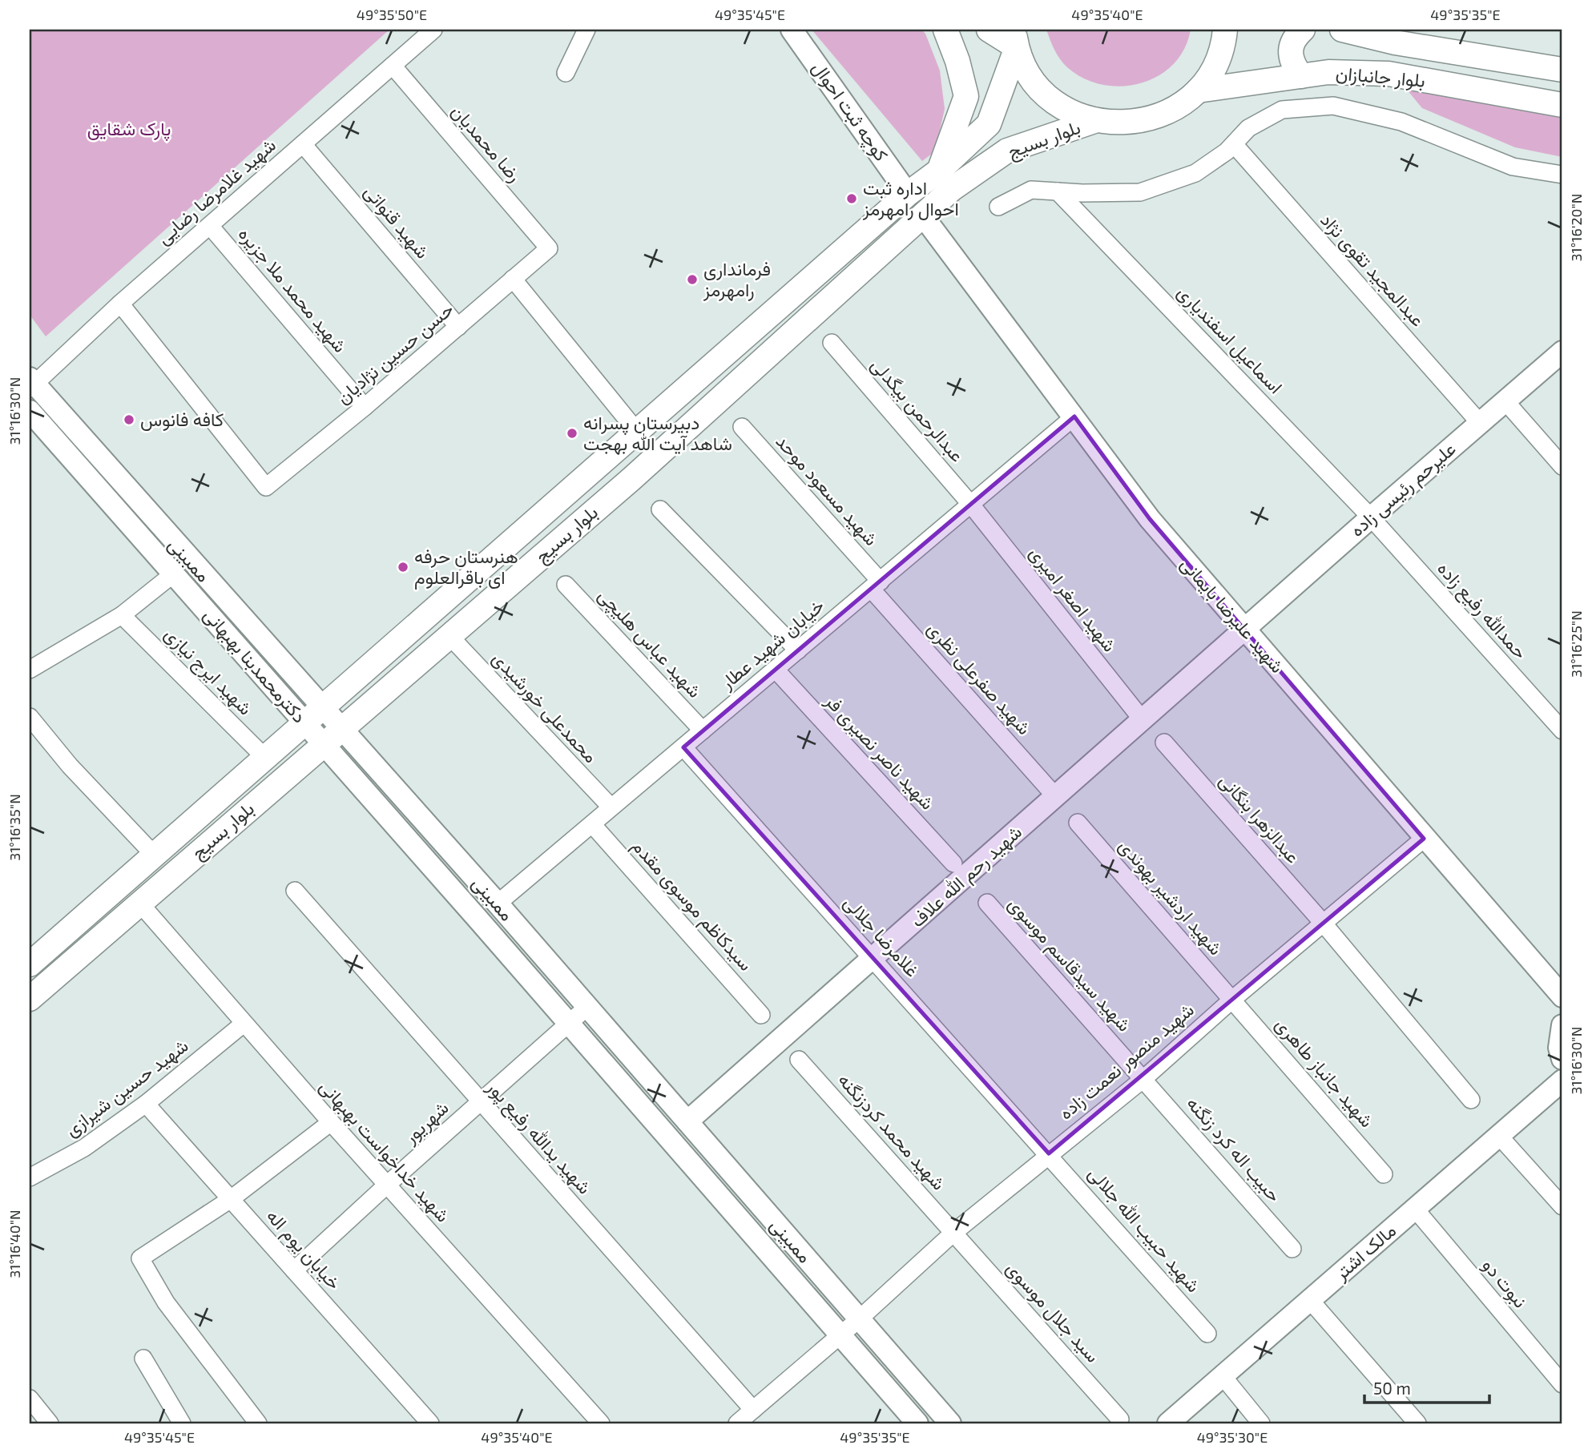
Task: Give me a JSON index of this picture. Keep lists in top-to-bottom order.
{
  "streets": {
    "main road": ["بلوار جانبازان", "بلوار بسیج"],
    "street": [
      "کوچه ثبت احوال",
      "رضا محمدیان",
      "شهید غلامرضا رضایی",
      "شهید قنواتی",
      "عبدالمجید تقوی نژاد",
      "شهید محمد ملا جزیره",
      "اسماعیل اسفندیاری",
      "حسن حسین نژادیان",
      "عبدالرحمن بیگدلی",
      "علیرحم رئیسی زاده",
      "شهید مسعود موحد",
      "ممبینی",
      "شهید اصغر امیری",
      "حمدالله رفیع زاده",
      "شهید علیرضا بایمانی",
      "شهید عباس هلیچی",
      "خیابان شهید عطار",
      "دکترمحمدبنا بهبهانی",
      "شهید ایرج نیازی",
      "شهید صفرعلی نظری",
      "محمدعلی خورشیدی",
      "شهید ناصر نصیری فر",
      "عبدالزهرا بنگانی",
      "شهید رحم الله علاف",
      "شهید اردشیر بهوندی",
      "سیدکاظم موسوی مقدم",
      "غلامرضا جلالی",
      "شهید سیدقاسم موسوی",
      "شهید منصور نعمت زاده",
      "شهید جانباز طاهری",
      "شهید حسین شیرازی",
      "شهریور",
      "شهید محمد کردزنگنه",
      "شهید یدالله رفیع پور",
      "حبیب اله کرد زنگنه",
      "شهید خداخواست بهبهانی",
      "شهید حبیب الله جلالی",
      "خیابان یوم اله",
      "مالک اشتر",
      "نبوت دو",
      "سید جلال موسوی"
    ]
  },
  "crossings": [
    ["کوچه ثبت احوال", "بلوار بسیج"],
    ["بلوار بسیج", "ممبینی"],
    ["بلوار بسیج", "شهید علیرضا بایمانی"],
    ["بلوار بسیج", "دکترمحمدبنا بهبهانی"],
    ["بلوار بسیج", "شهید ایرج نیازی"],
    ["بلوار بسیج", "محمدعلی خورشیدی"],
    ["بلوار بسیج", "شهید خداخواست بهبهانی"],
    ["رضا محمدیان", "شهید غلامرضا رضایی"],
    ["رضا محمدیان", "حسن حسین نژادیان"],
    ["شهید غلامرضا رضایی", "شهید قنواتی"],
    ["شهید غلامرضا رضایی", "شهید محمد ملا جزیره"],
    ["شهید غلامرضا رضایی", "حسن حسین نژادیان"],
    ["شهید غلامرضا رضایی", "ممبینی"],
    ["شهید قنواتی", "حسن حسین نژادیان"],
    ["عبدالمجید تقوی نژاد", "علیرحم رئیسی زاده"],
    ["شهید محمد ملا جزیره", "حسن حسین نژادیان"],
    ["اسماعیل اسفندیاری", "علیرحم رئیسی زاده"],
    ["اسماعیل اسفندیاری", "حمدالله رفیع زاده"],
    ["عبدالرحمن بیگدلی", "شهید اصغر امیری"],
    ["عبدالرحمن بیگدلی", "خیابان شهید عطار"],
    ["علیرحم رئیسی زاده", "حمدالله رفیع زاده"],
    ["علیرحم رئیسی زاده", "شهید علیرضا بایمانی"],
    ["علیرحم رئیسی زاده", "شهید رحم الله علاف"],
    ["شهید مسعود موحد", "خیابان شهید عطار"],
    ["شهید مسعود موحد", "شهید صفرعلی نظری"],
    ["ممبینی", "خیابان شهید عطار"],
    ["ممبینی", "دکترمحمدبنا بهبهانی"],
    ["ممبینی", "شهید رحم الله علاف"],
    ["ممبینی", "شهید منصور نعمت زاده"],
    ["ممبینی", "شهریور"],
    ["شهید اصغر امیری", "خیابان شهید عطار"],
    ["شهید اصغر امیری", "شهید رحم الله علاف"],
    ["شهید علیرضا بایمانی", "خیابان شهید عطار"],
    ["شهید علیرضا بایمانی", "شهید رحم الله علاف"],
    ["شهید علیرضا بایمانی", "شهید منصور نعمت زاده"],
    ["شهید عباس هلیچی", "خیابان شهید عطار"],
    ["خیابان شهید عطار", "شهید صفرعلی نظری"],
    ["خیابان شهید عطار", "محمدعلی خورشیدی"],
    ["خیابان شهید عطار", "شهید ناصر نصیری فر"],
    ["خیابان شهید عطار", "سیدکاظم موسوی مقدم"],
    ["خیابان شهید عطار", "غلامرضا جلالی"],
    ["شهید صفرعلی نظری", "شهید رحم الله علاف"],
    ["عبدالزهرا بنگانی", "شهید منصور نعمت زاده"],
    ["شهید رحم الله علاف", "غلامرضا جلالی"],
    ["شهید اردشیر بهوندی", "شهید منصور نعمت زاده"],
    ["شهید اردشیر بهوندی", "شهید جانباز طاهری"],
    ["غلامرضا جلالی", "شهید منصور نعمت زاده"],
    ["غلامرضا جلالی", "شهید حبیب الله جلالی"],
    ["شهید سیدقاسم موسوی", "شهید منصور نعمت زاده"],
    ["شهید سیدقاسم موسوی", "حبیب اله کرد زنگنه"],
    ["شهید منصور نعمت زاده", "شهید جانباز طاهری"],
    ["شهید منصور نعمت زاده", "شهید محمد کردزنگنه"],
    ["شهید منصور نعمت زاده", "شهید یدالله رفیع پور"],
    ["شهید منصور نعمت زاده", "حبیب اله کرد زنگنه"],
    ["شهید منصور نعمت زاده", "شهید حبیب الله جلالی"],
    ["شهید منصور نعمت زاده", "سید جلال موسوی"],
    ["شهید حسین شیرازی", "شهید خداخواست بهبهانی"],
    ["شهید حسین شیرازی", "خیابان یوم اله"],
    ["شهریور", "شهید یدالله رفیع پور"],
    ["شهریور", "شهید خداخواست بهبهانی"],
    ["شهریور", "خیابان یوم اله"],
    ["شهید محمد کردزنگنه", "سید جلال موسوی"],
    ["مالک اشتر", "نبوت دو"]
  ],
  "parks": ["پارک شقایق"],
  "places": [
    "اداره ثبت احوال رامهرمز",
    "فرمانداری رامهرمز",
    "کافه فانوس",
    "دبیرستان پسرانه شاهد آیت الله بهجت",
    "هنرستان حرفه ای باقرالعلوم"
  ],
  "scale_bar": "50 m",
  "coordinates": [
    "49°35'50\"E",
    "49°35'45\"E",
    "49°35'40\"E",
    "49°35'35\"E",
    "31°16'20\"N",
    "31°16'30\"N",
    "31°16'25\"N",
    "31°16'35\"N",
    "31°16'40\"N",
    "49°35'30\"E"
  ]
}
